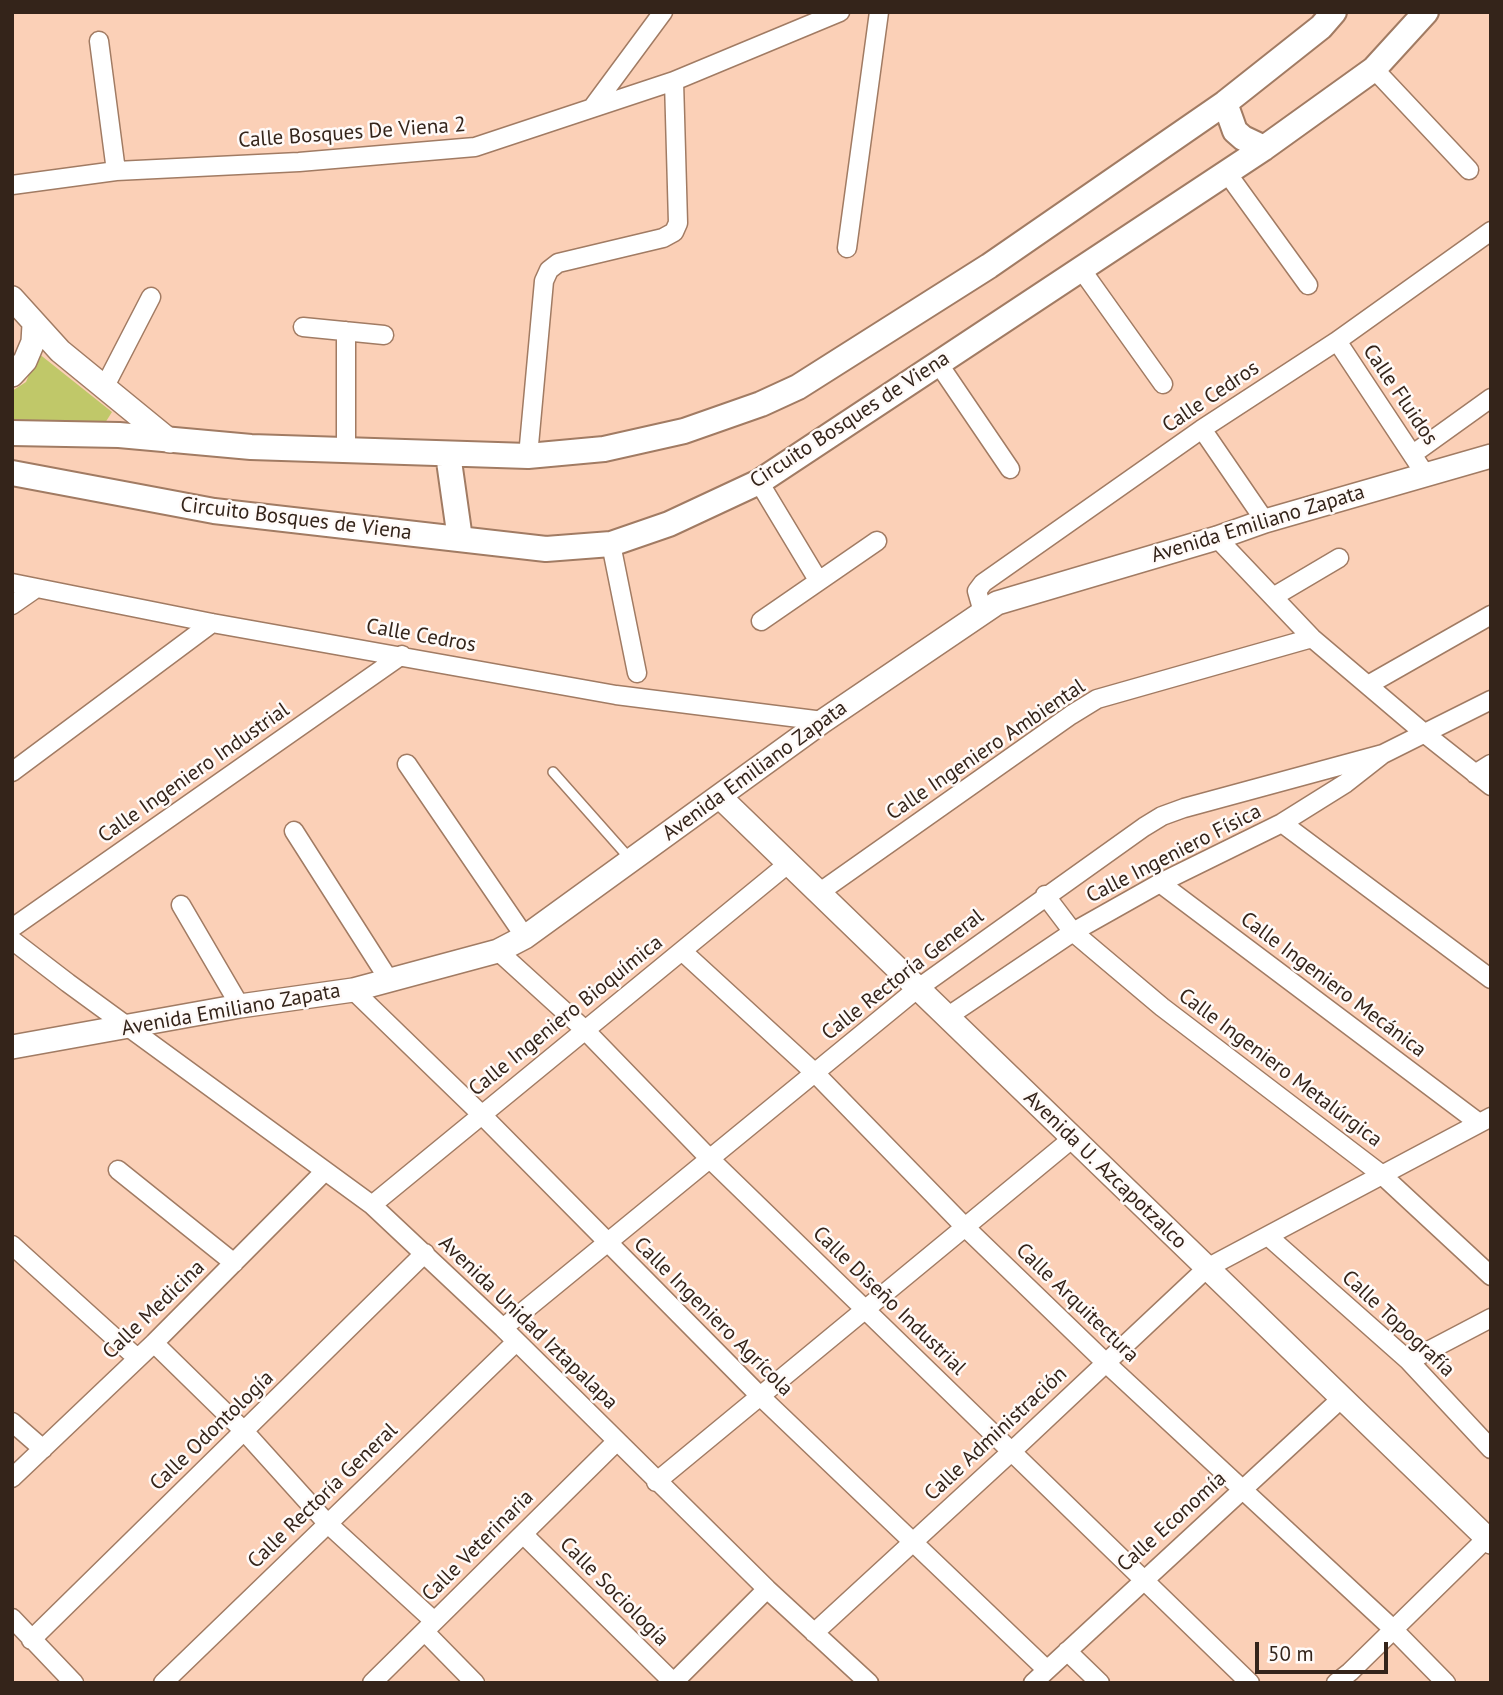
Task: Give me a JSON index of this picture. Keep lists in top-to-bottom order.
{
  "streets": {
    "main road": ["Circuito Bosques de Viena"],
    "street": [
      "Calle Bosques De Viena 2",
      "Calle Fluidos",
      "Calle Cedros",
      "Avenida Emiliano Zapata",
      "Calle Ingeniero Ambiental",
      "Calle Ingeniero Industrial",
      "Calle Ingeniero Física",
      "Calle Rectoría General",
      "Calle Ingeniero Mecánica",
      "Calle Ingeniero Bioquímica",
      "Calle Ingeniero Metalúrgica",
      "Avenida U. Azcapotzalco",
      "Calle Diseño Industrial",
      "Calle Arquitectura",
      "Calle Medicina",
      "Calle Ingeniero Agrícola",
      "Avenida Unidad Iztapalapa",
      "Calle Topografía",
      "Calle Odontología",
      "Calle Administración",
      "Calle Economía",
      "Calle Veterinaria",
      "Calle Sociología"
    ]
  },
  "crossings": [
    ["Calle Fluidos", "Calle Cedros"],
    ["Calle Fluidos", "Avenida Emiliano Zapata"],
    ["Calle Cedros", "Avenida Emiliano Zapata"],
    ["Calle Cedros", "Calle Ingeniero Industrial"],
    ["Avenida Emiliano Zapata", "Avenida U. Azcapotzalco"],
    ["Avenida Emiliano Zapata", "Calle Diseño Industrial"],
    ["Avenida Emiliano Zapata", "Calle Ingeniero Agrícola"],
    ["Avenida Emiliano Zapata", "Avenida Unidad Iztapalapa"],
    ["Calle Ingeniero Ambiental", "Avenida U. Azcapotzalco"],
    ["Calle Ingeniero Física", "Calle Rectoría General"],
    ["Calle Ingeniero Física", "Calle Ingeniero Mecánica"],
    ["Calle Ingeniero Física", "Calle Ingeniero Metalúrgica"],
    ["Calle Ingeniero Física", "Avenida U. Azcapotzalco"],
    ["Calle Rectoría General", "Calle Ingeniero Metalúrgica"],
    ["Calle Rectoría General", "Avenida U. Azcapotzalco"],
    ["Calle Rectoría General", "Calle Diseño Industrial"],
    ["Calle Rectoría General", "Calle Arquitectura"],
    ["Calle Rectoría General", "Calle Ingeniero Agrícola"],
    ["Calle Rectoría General", "Avenida Unidad Iztapalapa"],
    ["Calle Ingeniero Mecánica", "Calle Administración"],
    ["Calle Ingeniero Bioquímica", "Avenida U. Azcapotzalco"],
    ["Calle Ingeniero Bioquímica", "Calle Diseño Industrial"],
    ["Calle Ingeniero Bioquímica", "Calle Arquitectura"],
    ["Calle Ingeniero Bioquímica", "Calle Ingeniero Agrícola"],
    ["Calle Ingeniero Bioquímica", "Avenida Unidad Iztapalapa"],
    ["Calle Ingeniero Metalúrgica", "Calle Administración"],
    ["Avenida U. Azcapotzalco", "Calle Administración"],
    ["Avenida U. Azcapotzalco", "Calle Economía"],
    ["Calle Diseño Industrial", "Calle Administración"],
    ["Calle Diseño Industrial", "Calle Economía"],
    ["Calle Arquitectura", "Calle Administración"],
    ["Calle Arquitectura", "Calle Economía"],
    ["Calle Medicina", "Avenida Unidad Iztapalapa"],
    ["Calle Ingeniero Agrícola", "Calle Administración"],
    ["Calle Ingeniero Agrícola", "Calle Economía"],
    ["Avenida Unidad Iztapalapa", "Calle Odontología"],
    ["Avenida Unidad Iztapalapa", "Calle Administración"],
    ["Avenida Unidad Iztapalapa", "Calle Veterinaria"],
    ["Calle Topografía", "Calle Administración"],
    ["Calle Veterinaria", "Calle Sociología"]
  ],
  "scale_bar": "50 m"
}
